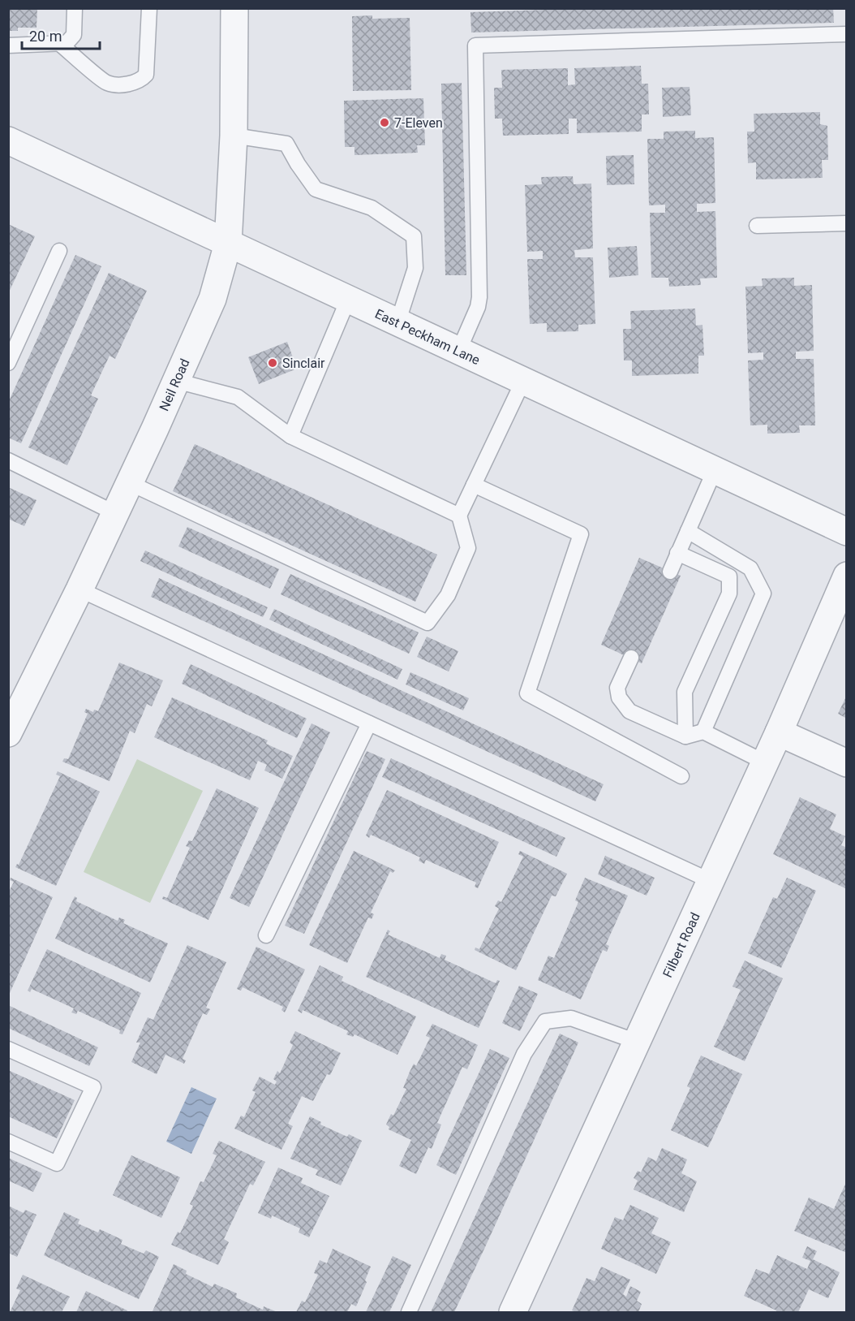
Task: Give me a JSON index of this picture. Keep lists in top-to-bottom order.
{
  "streets": {
    "street": ["East Peckham Lane", "Neil Road", "Filbert Road"]
  },
  "crossings": [
    ["East Peckham Lane", "Neil Road"]
  ],
  "places": ["7-Eleven", "Sinclair"],
  "scale_bar": "20 m"
}
